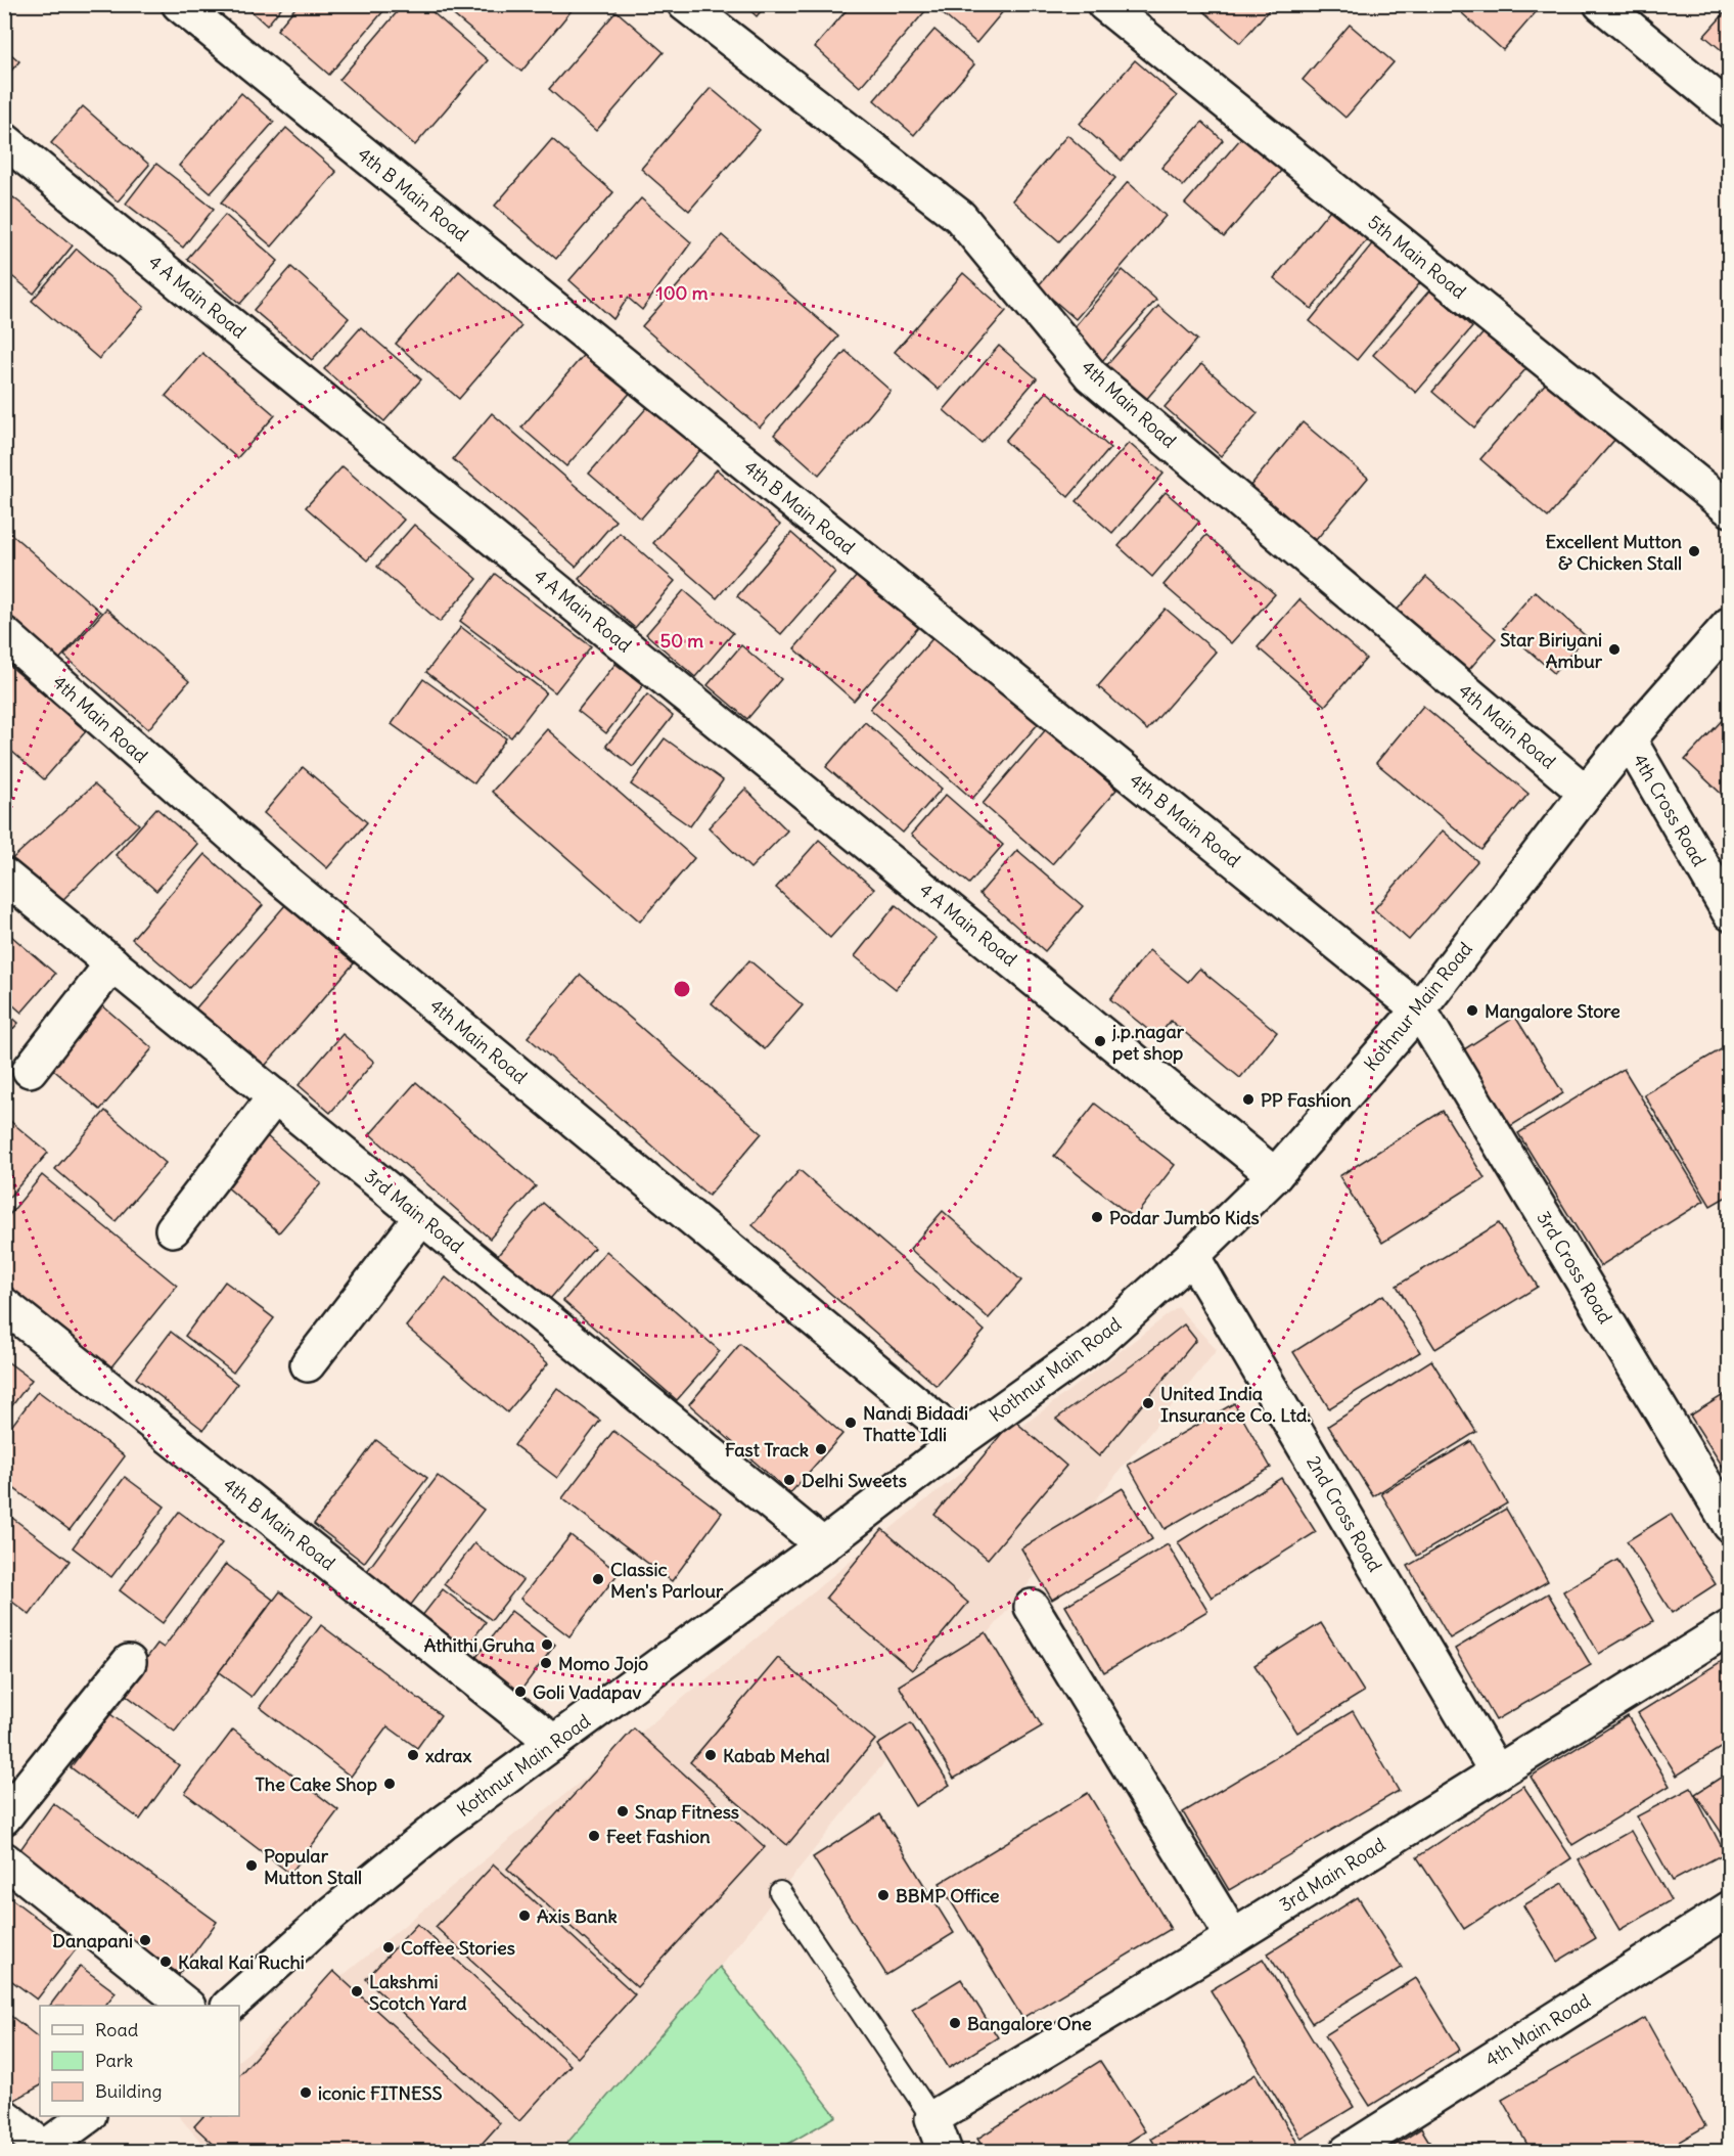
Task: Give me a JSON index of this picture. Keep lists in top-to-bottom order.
{
  "streets": {
    "street": [
      "4th B Main Road",
      "5th Main Road",
      "4 A Main Road",
      "4th Main Road",
      "4th Cross Road",
      "Kothnur Main Road",
      "3rd Main Road",
      "3rd Cross Road",
      "2nd Cross Road"
    ]
  },
  "crossings": [
    ["4th B Main Road", "Kothnur Main Road"],
    ["4th B Main Road", "3rd Cross Road"],
    ["4 A Main Road", "Kothnur Main Road"],
    ["4th Main Road", "Kothnur Main Road"],
    ["4th Cross Road", "Kothnur Main Road"],
    ["Kothnur Main Road", "3rd Main Road"],
    ["Kothnur Main Road", "3rd Cross Road"],
    ["Kothnur Main Road", "2nd Cross Road"],
    ["3rd Main Road", "2nd Cross Road"]
  ],
  "places": [
    "Excellent Mutton & Chicken Stall",
    "Star Biriyani Ambur",
    "Mangalore Store",
    "j.p.nagar pet shop",
    "PP Fashion",
    "Podar Jumbo Kids",
    "United India Insurance Co. Ltd.",
    "Nandi Bidadi Thatte Idli",
    "Fast Track",
    "Delhi Sweets",
    "Classic Men's Parlour",
    "Athithi Gruha",
    "Momo Jojo",
    "Goli Vadapav",
    "xdrax",
    "Kabab Mehal",
    "The Cake Shop",
    "Snap Fitness",
    "Feet Fashion",
    "Popular Mutton Stall",
    "BBMP Office",
    "Axis Bank",
    "Danapani",
    "Coffee Stories",
    "Kakal Kai Ruchi",
    "Lakshmi Scotch Yard",
    "Bangalore One",
    "iconic FITNESS"
  ],
  "legend": ["Road", "Park", "Building"],
  "rings": ["100 m", "50 m"]
}
